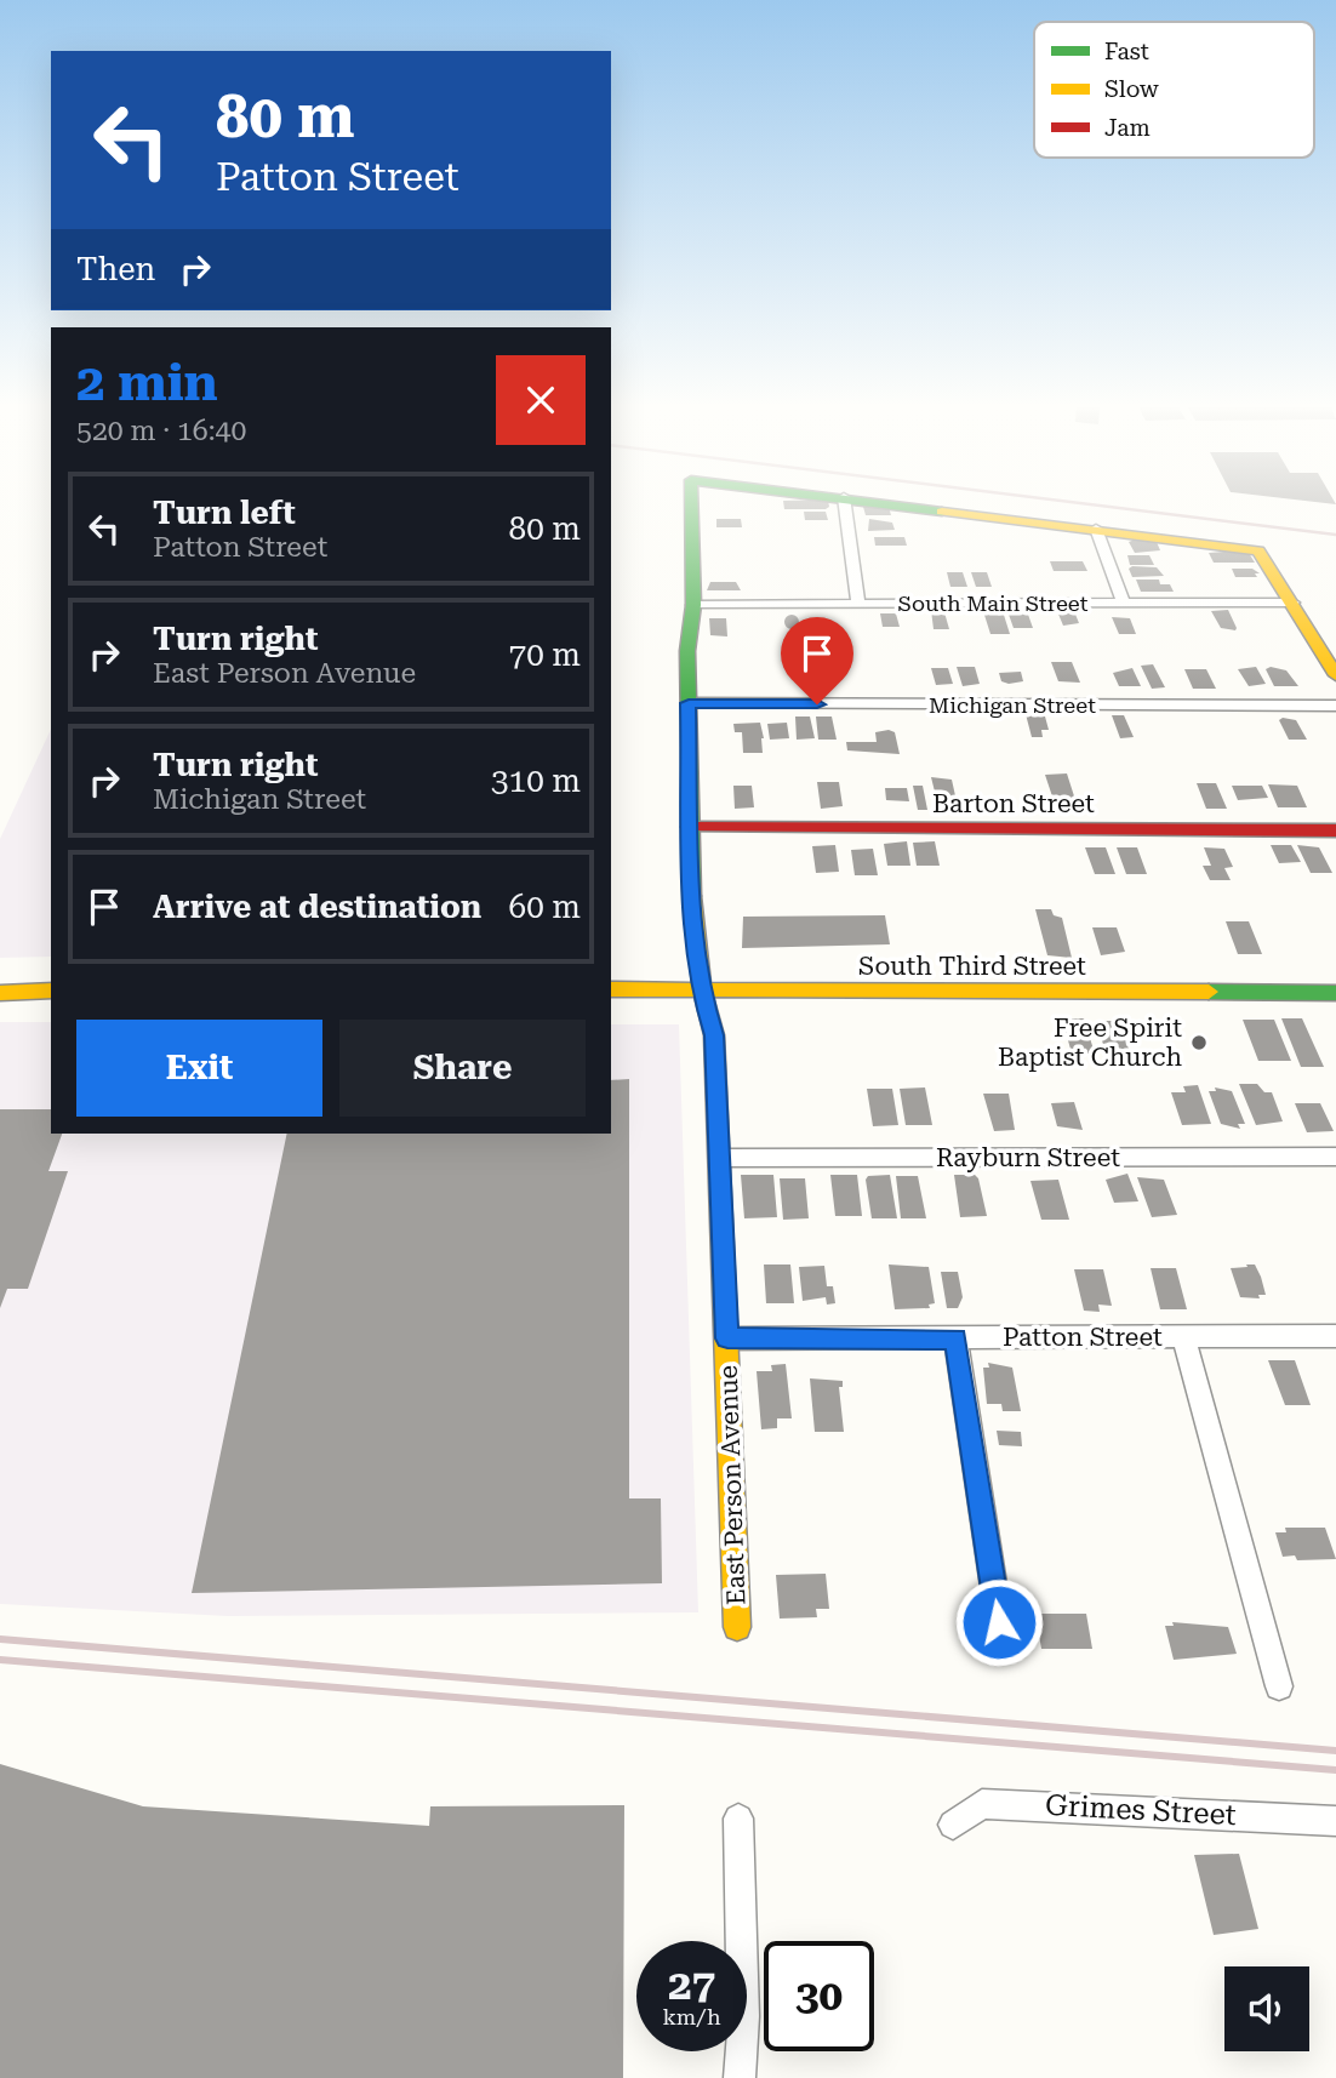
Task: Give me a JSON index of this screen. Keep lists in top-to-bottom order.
{
  "streets": {
    "street": [
      "South Main Street",
      "Michigan Street",
      "Barton Street",
      "South Third Street",
      "Rayburn Street",
      "Patton Street",
      "East Person Avenue",
      "Grimes Street"
    ]
  },
  "crossings": [
    ["South Main Street", "East Person Avenue"],
    ["Michigan Street", "East Person Avenue"],
    ["Barton Street", "East Person Avenue"],
    ["South Third Street", "East Person Avenue"],
    ["Rayburn Street", "East Person Avenue"],
    ["Patton Street", "East Person Avenue"]
  ],
  "places": ["Free Spirit Baptist Church"],
  "legend": ["Fast", "Slow", "Jam"],
  "page": {
    "turn": ["80 m", "Patton Street"],
    "then": "Then",
    "heading": ["2 min", "520 m · 16:40"],
    "list": [
      {
        "name": "Turn left",
        "note": "Patton Street",
        "value": "80 m"
      },
      {
        "name": "Turn right",
        "note": "East Person Avenue",
        "value": "70 m"
      },
      {
        "name": "Turn right",
        "note": "Michigan Street",
        "value": "310 m"
      },
      {
        "name": "Arrive at destination",
        "value": "60 m"
      }
    ],
    "buttons": ["Exit", "Share"],
    "speed": "27 km/h",
    "limit": "30"
  }
}
